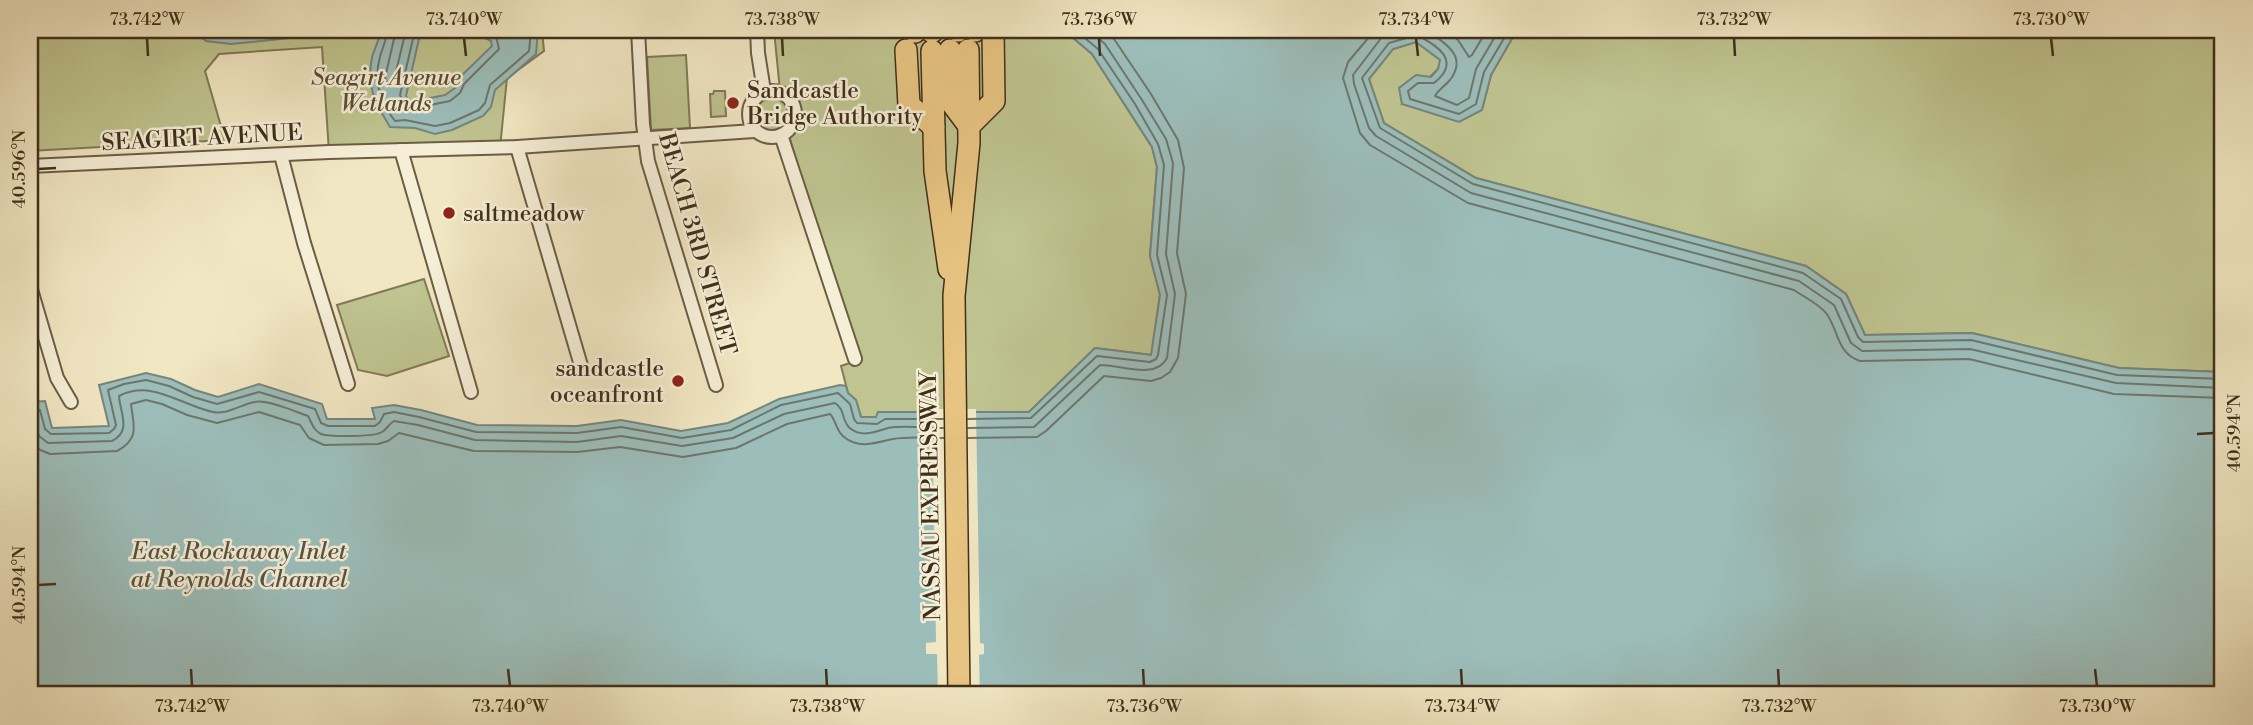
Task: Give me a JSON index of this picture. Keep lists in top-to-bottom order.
{
  "streets": {
    "highway": ["NASSAU EXPRESSWAY"],
    "street": ["SEAGIRT AVENUE", "BEACH 3RD STREET"]
  },
  "crossings": [
    ["SEAGIRT AVENUE", "BEACH 3RD STREET"]
  ],
  "water": ["East Rockaway Inlet at Reynolds Channel"],
  "parks": ["Seagirt Avenue Wetlands"],
  "places": ["Sandcastle Bridge Authority", "saltmeadow", "sandcastle oceanfront"],
  "coordinates": [
    "73.742°W",
    "73.740°W",
    "73.738°W",
    "73.736°W",
    "73.734°W",
    "73.732°W",
    "73.730°W",
    "40.596°N",
    "40.594°N"
  ]
}
